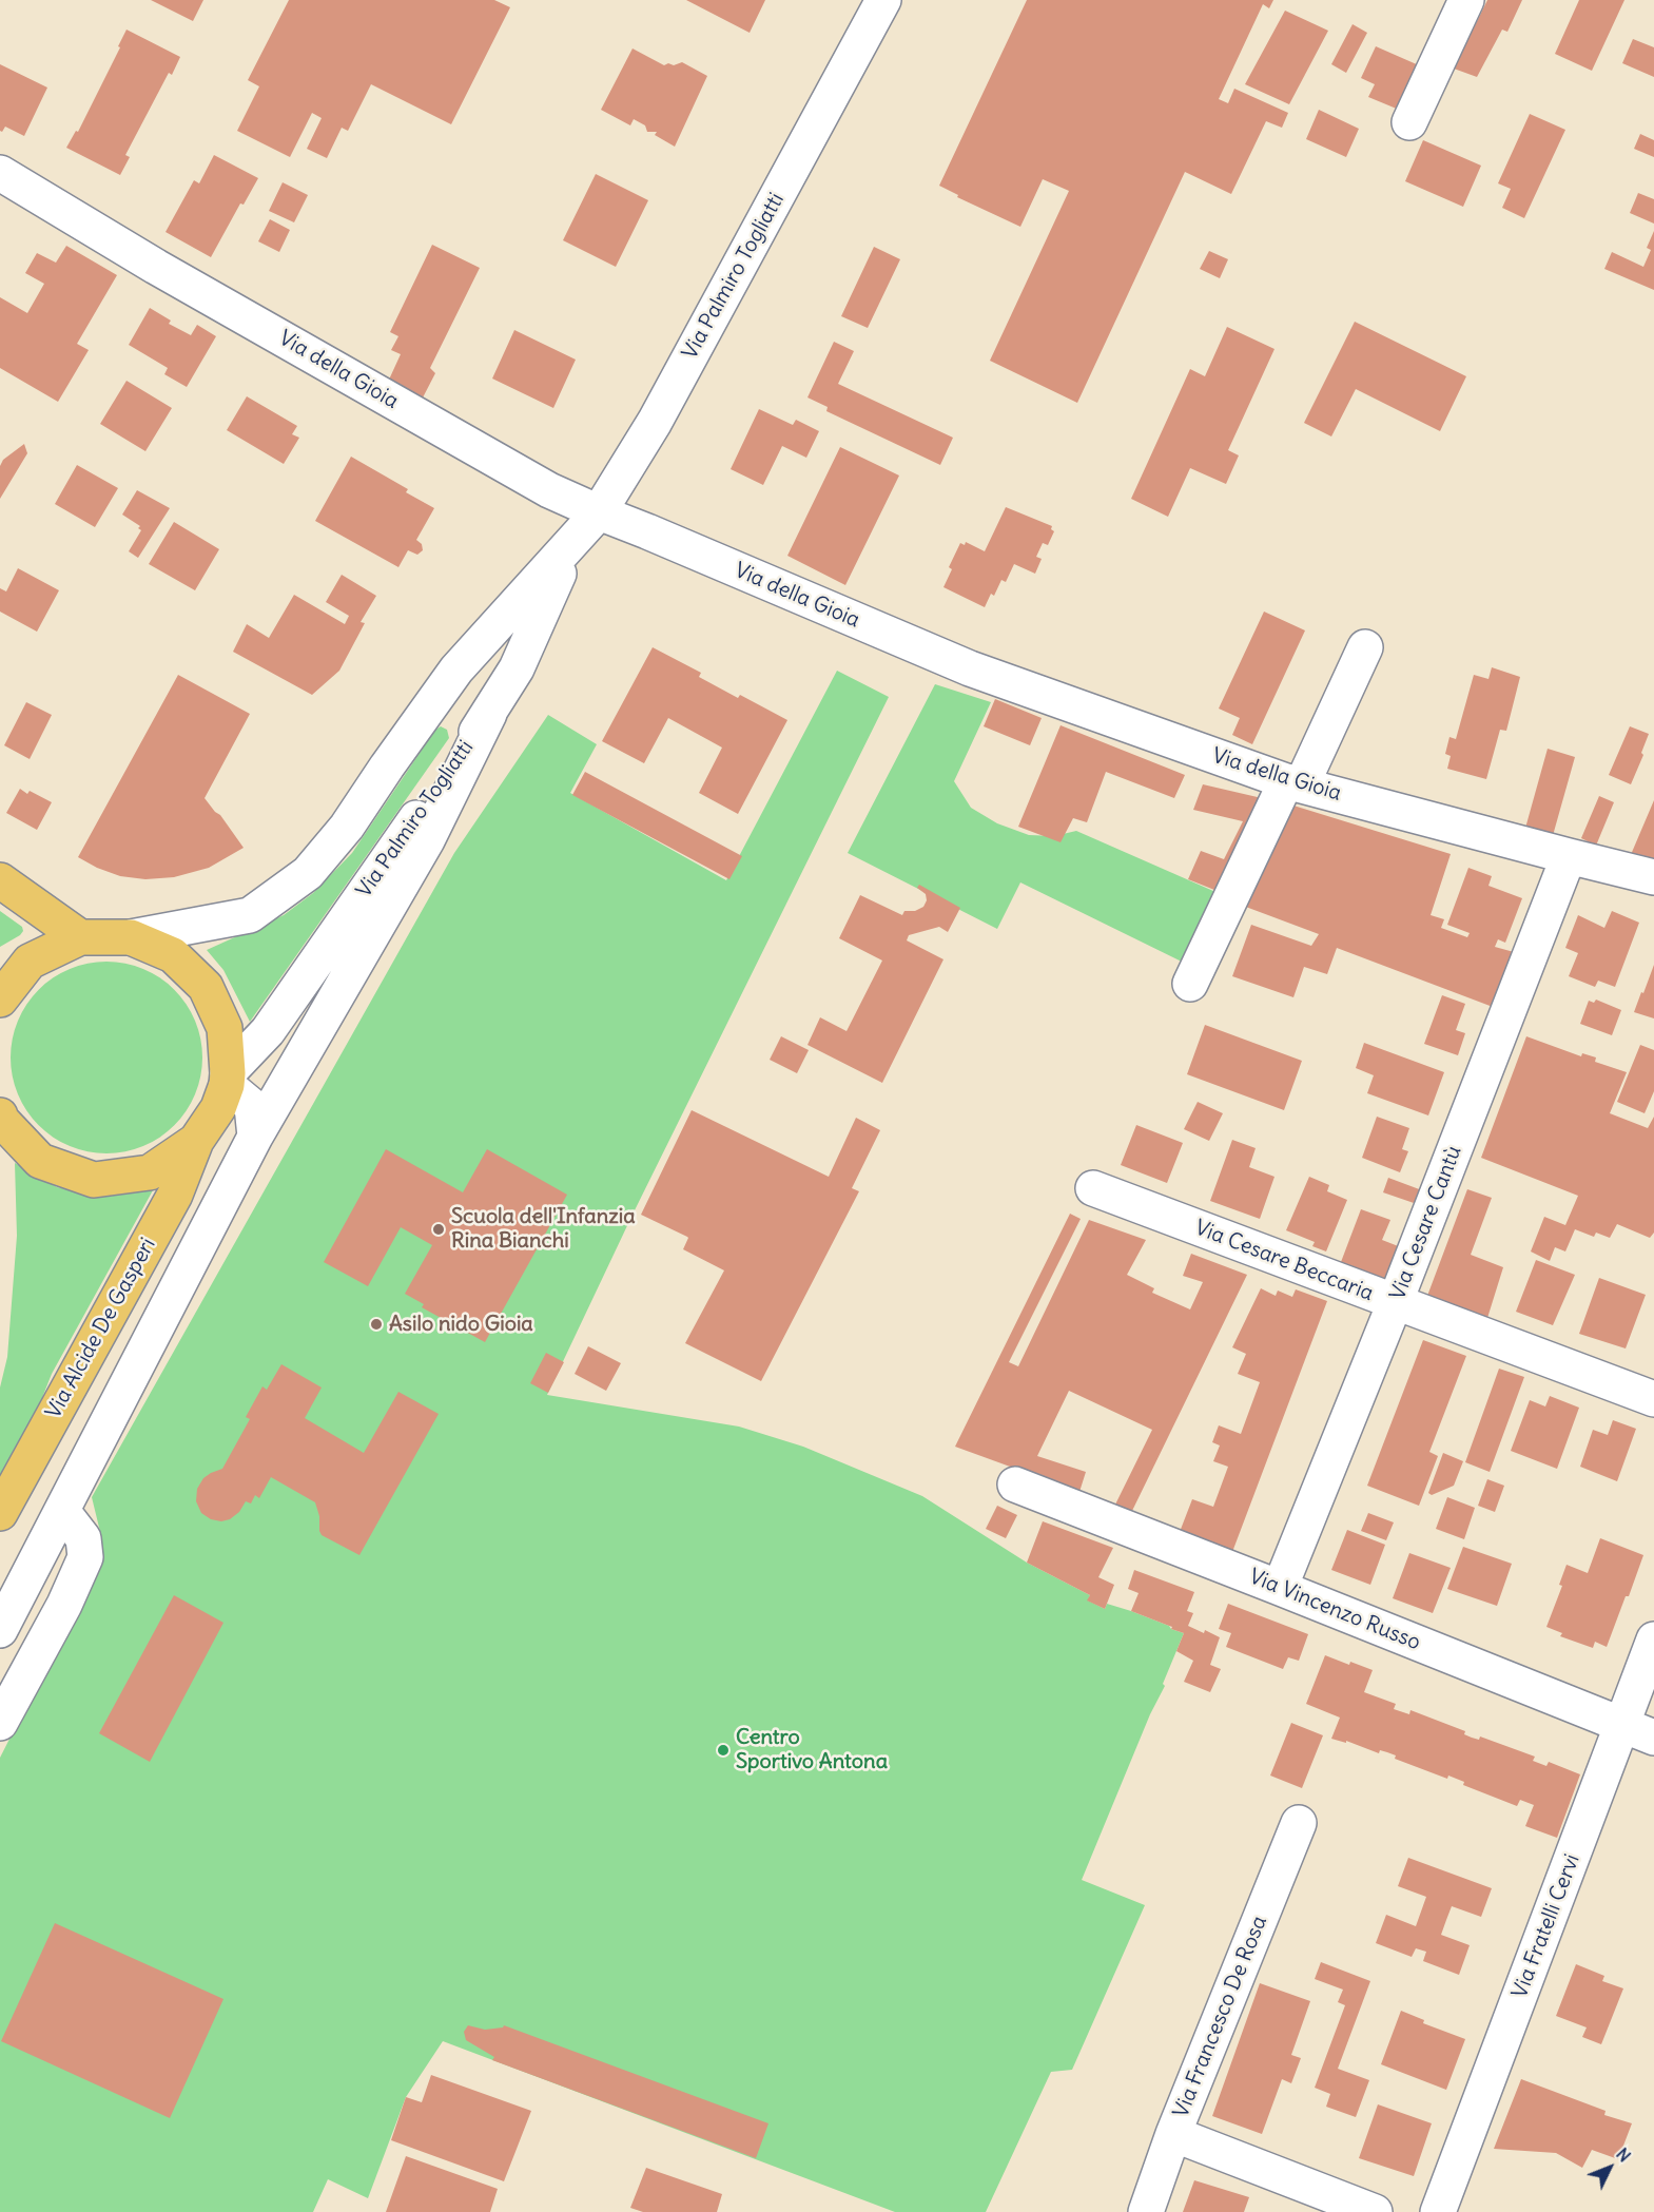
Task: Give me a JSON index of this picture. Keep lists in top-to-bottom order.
{
  "streets": {
    "main road": ["Via Alcide De Gasperi"],
    "street": [
      "Via Palmiro Togliatti",
      "Via della Gioia",
      "Via Cesare Cantù",
      "Via Cesare Beccaria",
      "Via Vincenzo Russo",
      "Via Fratelli Cervi",
      "Via Francesco De Rosa"
    ]
  },
  "crossings": [
    ["Via Palmiro Togliatti", "Via della Gioia"],
    ["Via Palmiro Togliatti", "Via Alcide De Gasperi"],
    ["Via della Gioia", "Via Cesare Cantù"],
    ["Via Cesare Cantù", "Via Cesare Beccaria"],
    ["Via Cesare Cantù", "Via Vincenzo Russo"],
    ["Via Vincenzo Russo", "Via Fratelli Cervi"]
  ],
  "places": ["Scuola dell'Infanzia Rina Bianchi", "Asilo nido Gioia", "Centro Sportivo Antona"],
  "north": "top right"
}
